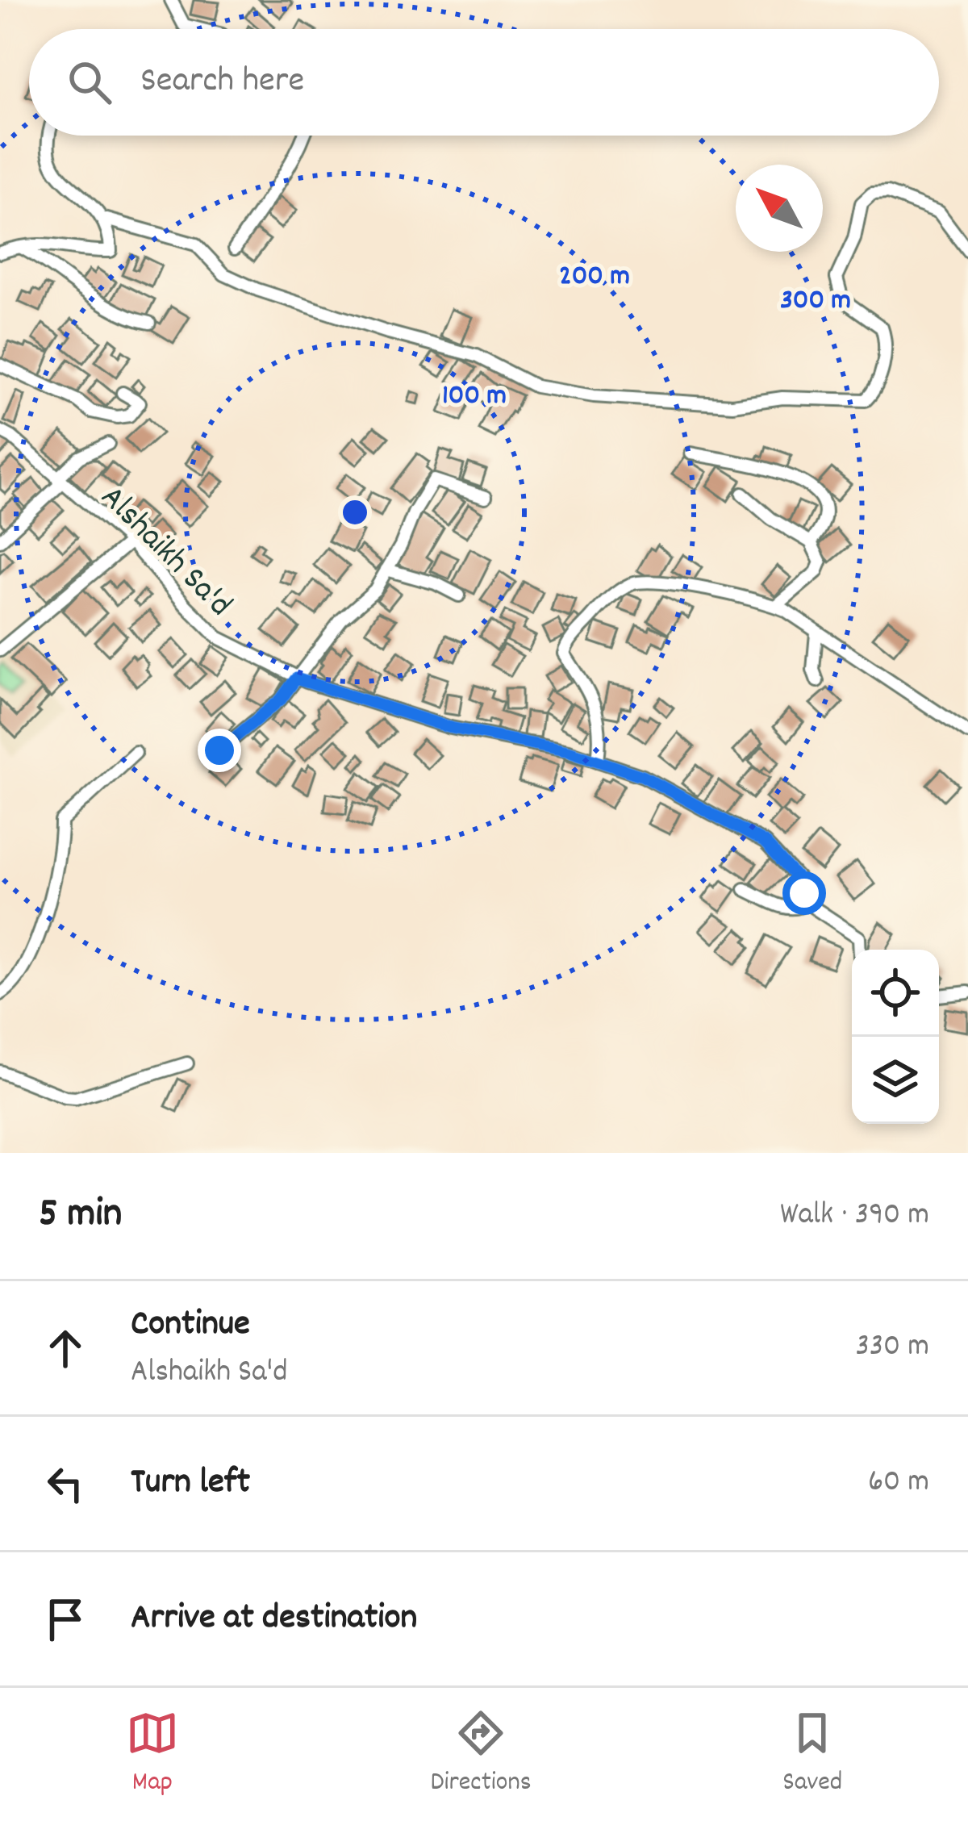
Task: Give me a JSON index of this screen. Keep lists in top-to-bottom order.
{
  "streets": {
    "street": ["Alshaikh Sa'd"]
  },
  "north": "top left",
  "page": {
    "search": "Search here",
    "heading": ["5 min", "Walk · 390 m"],
    "list": [
      ["Continue", "Alshaikh Sa'd", "330 m"],
      ["Turn left", "60 m"],
      "Arrive at destination"
    ],
    "nav": ["Map", "Directions", "Saved"]
  },
  "rings": ["200 m", "300 m", "100 m"]
}
